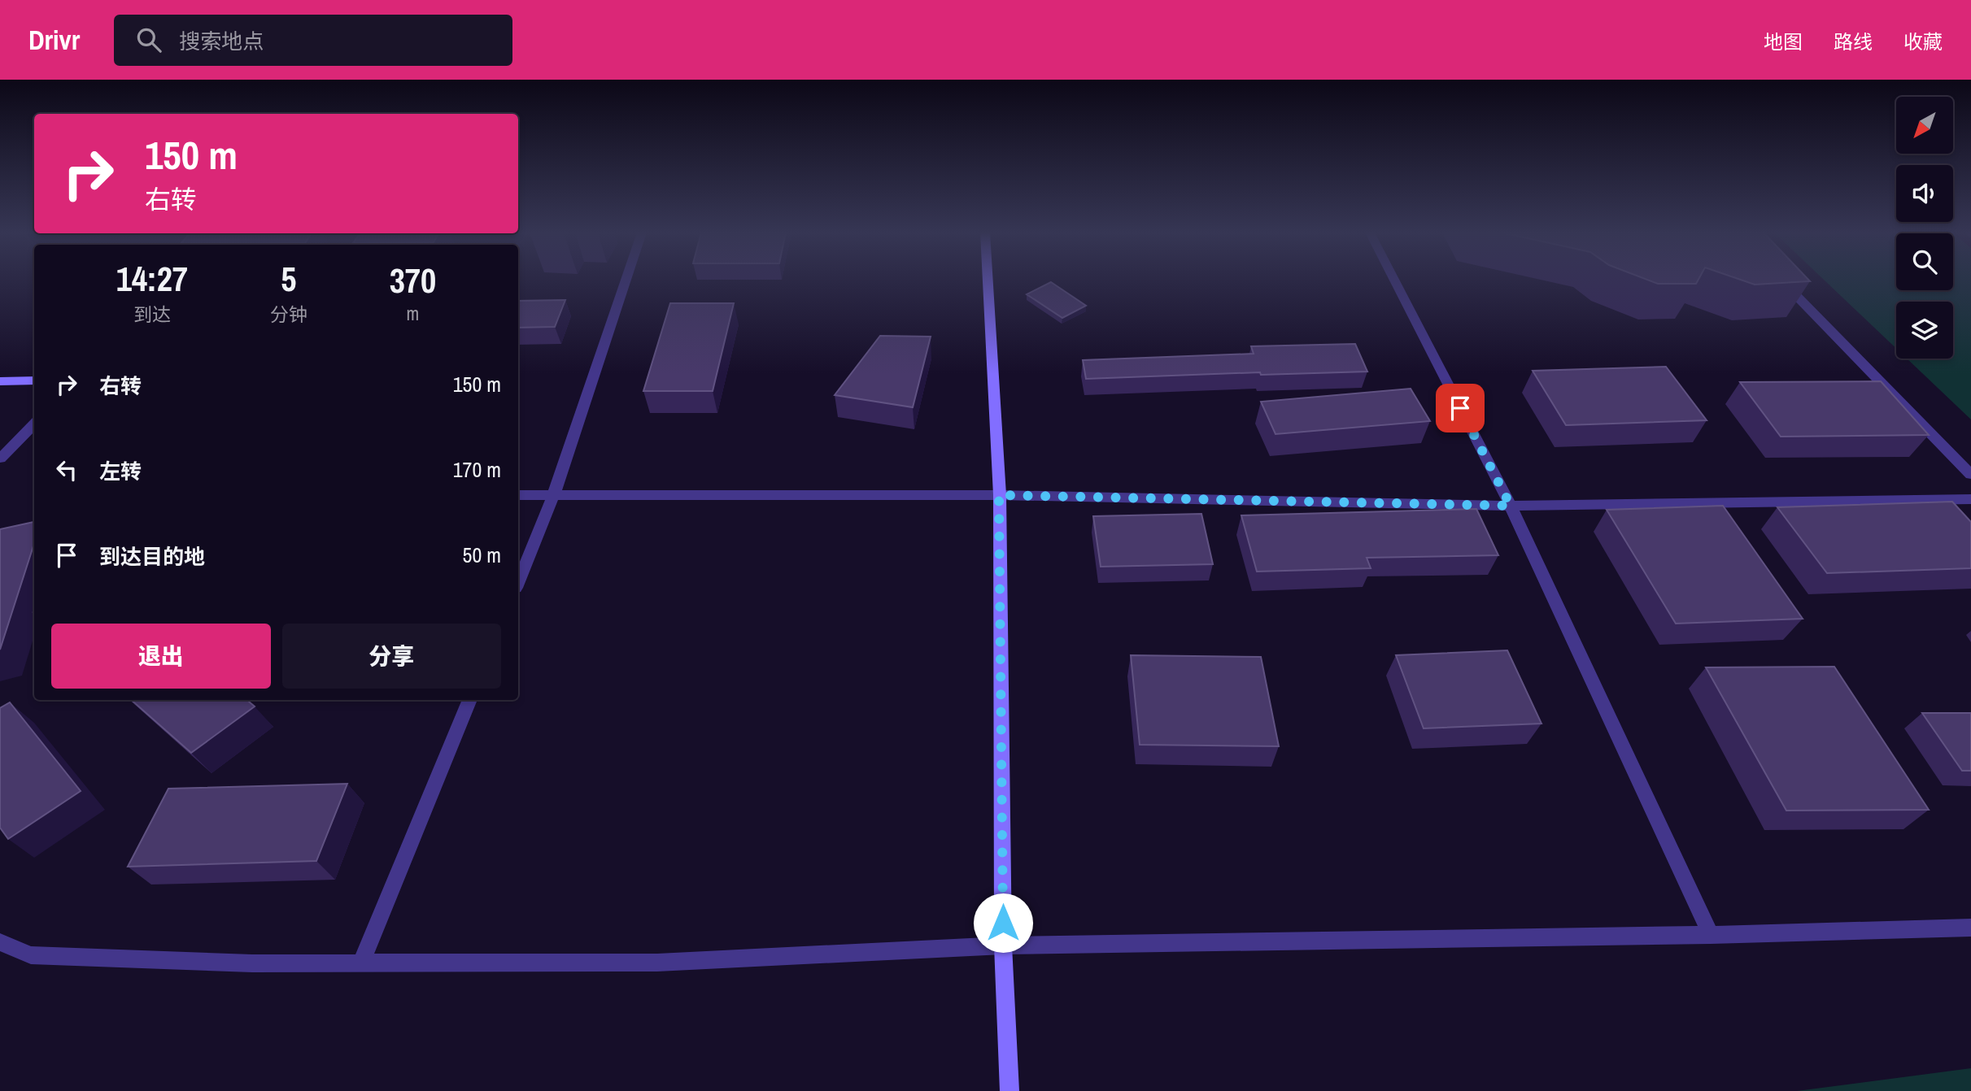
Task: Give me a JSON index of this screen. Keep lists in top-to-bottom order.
{
  "north": "bottom left",
  "page": {
    "header": "Drivr",
    "search": "搜索地点",
    "nav": ["地图", "路线", "收藏"],
    "turn": ["150 m", "右转"],
    "eta": [
      "14:27",
      "到达",
      "5",
      "分钟",
      "370",
      "m"
    ],
    "list": [
      {
        "name": "右转",
        "value": "150 m"
      },
      {
        "name": "左转",
        "value": "170 m"
      },
      {
        "name": "到达目的地",
        "value": "50 m"
      }
    ],
    "buttons": ["退出", "分享"]
  }
}
